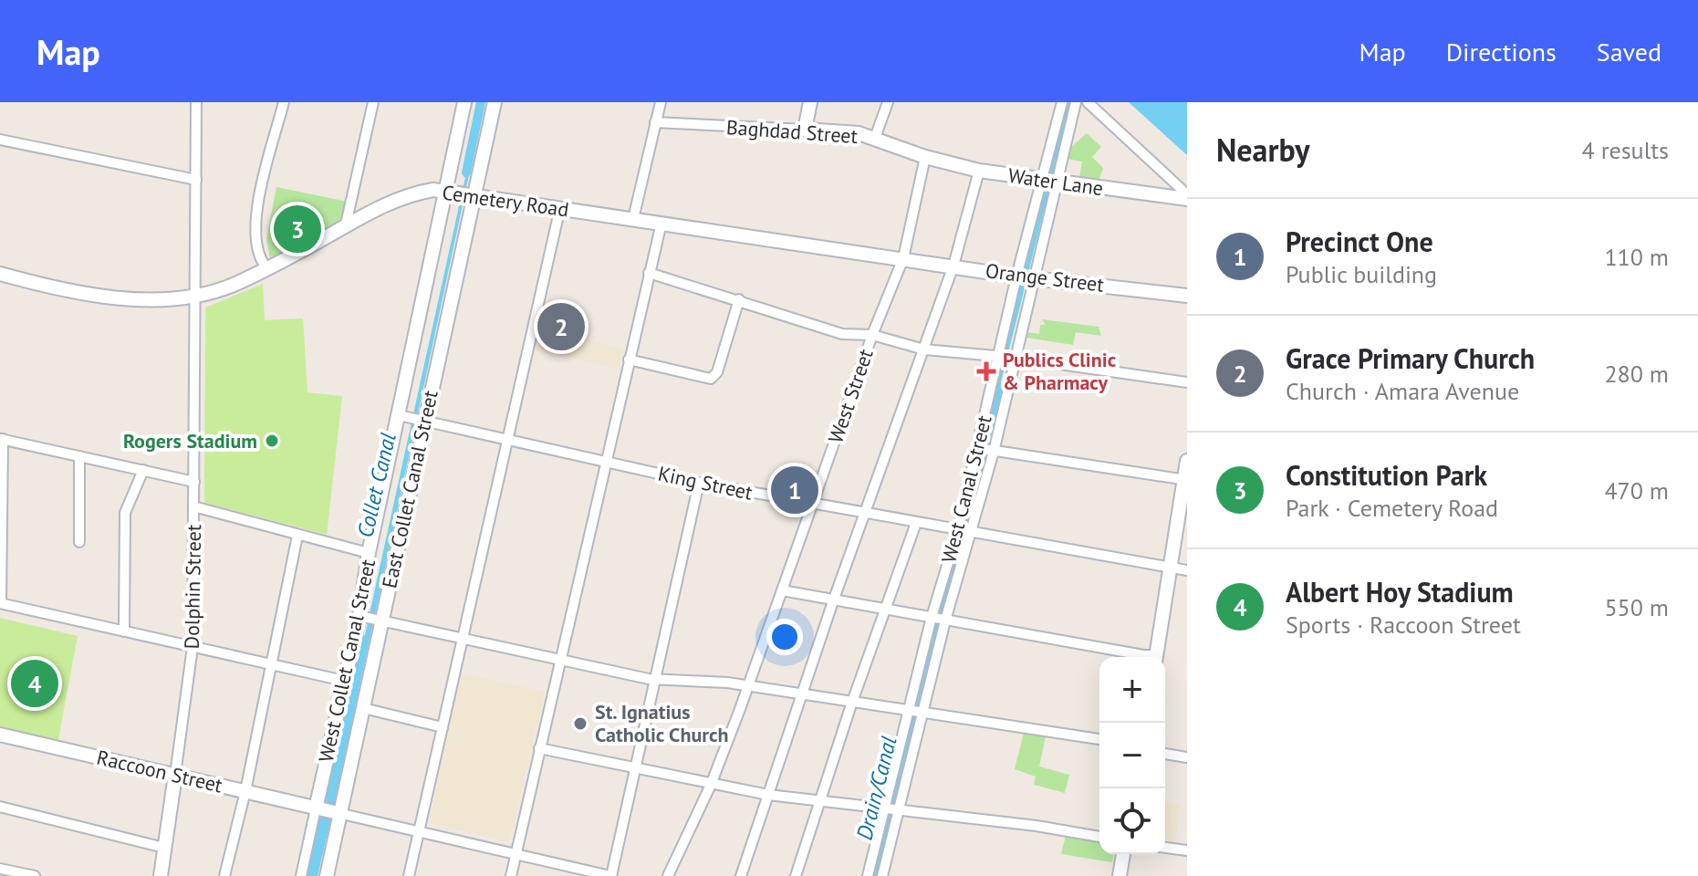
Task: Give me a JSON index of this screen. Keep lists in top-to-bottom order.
{
  "streets": {
    "street": [
      "Baghdad Street",
      "Water Lane",
      "Cemetery Road",
      "Orange Street",
      "West Street",
      "King Street",
      "East Collet Canal Street",
      "West Canal Street",
      "Dolphin Street",
      "West Collet Canal Street",
      "Raccoon Street"
    ]
  },
  "crossings": [
    ["Baghdad Street", "Water Lane"],
    ["Baghdad Street", "West Street"],
    ["Water Lane", "West Street"],
    ["Water Lane", "West Canal Street"],
    ["Cemetery Road", "Orange Street"],
    ["Cemetery Road", "West Street"],
    ["Cemetery Road", "East Collet Canal Street"],
    ["Cemetery Road", "Dolphin Street"],
    ["Cemetery Road", "West Collet Canal Street"],
    ["Orange Street", "West Street"],
    ["Orange Street", "West Canal Street"],
    ["West Street", "King Street"],
    ["King Street", "East Collet Canal Street"],
    ["King Street", "West Canal Street"],
    ["King Street", "West Collet Canal Street"],
    ["East Collet Canal Street", "West Collet Canal Street"],
    ["East Collet Canal Street", "Raccoon Street"],
    ["Dolphin Street", "Raccoon Street"],
    ["West Collet Canal Street", "Raccoon Street"]
  ],
  "water": ["Collet Canal", "Drain/Canal"],
  "places": {
    "health": ["Publics Clinic & Pharmacy"],
    "other": ["Rogers Stadium", "St. Ignatius Catholic Church"]
  },
  "page": {
    "header": "Map",
    "nav": ["Map", "Directions", "Saved"],
    "heading": ["Nearby", "4 results"],
    "list": [
      {
        "mark": "1",
        "name": "Precinct One",
        "note": "Public building",
        "value": "110 m"
      },
      {
        "mark": "2",
        "name": "Grace Primary Church",
        "note": "Church · Amara Avenue",
        "value": "280 m"
      },
      {
        "mark": "3",
        "name": "Constitution Park",
        "note": "Park · Cemetery Road",
        "value": "470 m"
      },
      {
        "mark": "4",
        "name": "Albert Hoy Stadium",
        "note": "Sports · Raccoon Street",
        "value": "550 m"
      }
    ],
    "pins": [
      "3",
      "2",
      "1",
      "4"
    ],
    "map_buttons": ["+", "−"]
  }
}
